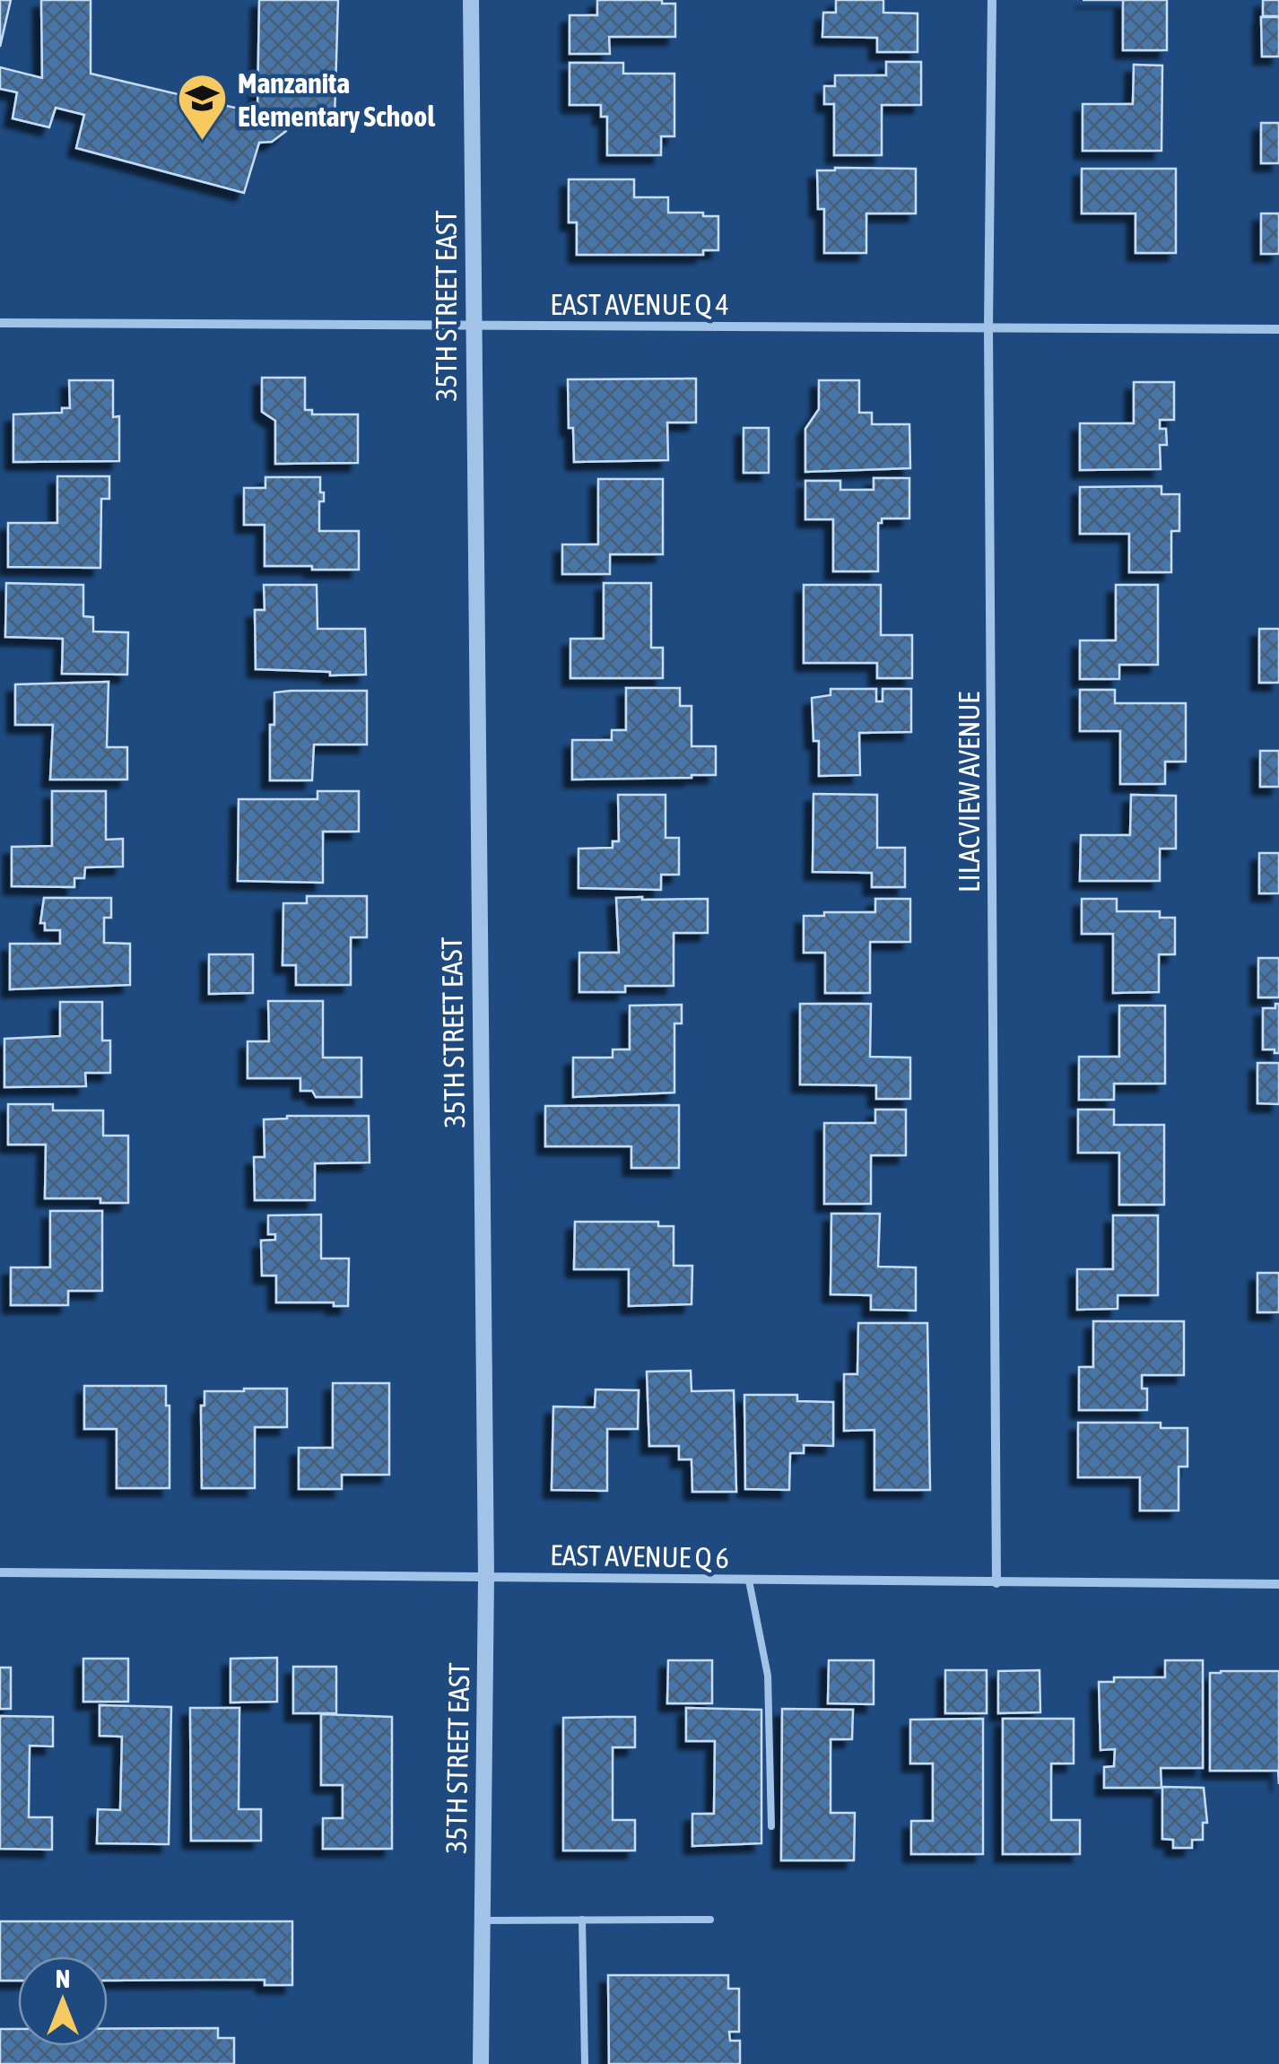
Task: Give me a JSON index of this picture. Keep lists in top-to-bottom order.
{
  "streets": {
    "street": [
      "EAST AVENUE Q 4",
      "35TH STREET EAST",
      "LILACVIEW AVENUE",
      "EAST AVENUE Q 6"
    ]
  },
  "crossings": [
    ["EAST AVENUE Q 4", "35TH STREET EAST"],
    ["EAST AVENUE Q 4", "LILACVIEW AVENUE"],
    ["35TH STREET EAST", "EAST AVENUE Q 6"],
    ["LILACVIEW AVENUE", "EAST AVENUE Q 6"]
  ],
  "places": {
    "school or university": ["Manzanita Elementary School"]
  },
  "north": "top"
}
